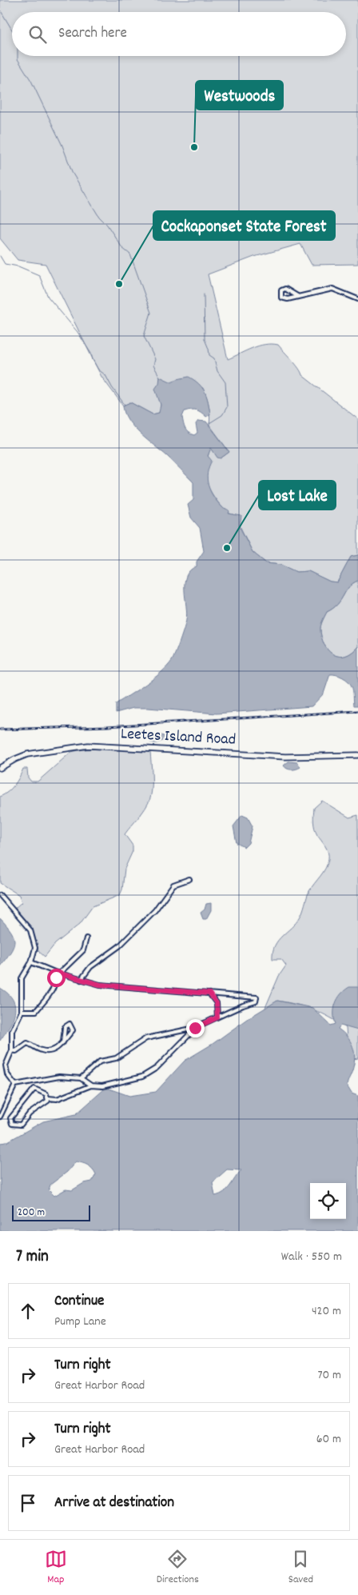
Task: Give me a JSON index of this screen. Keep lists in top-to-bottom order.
{
  "streets": {
    "main road": ["Leetes Island Road"]
  },
  "places": ["Westwoods", "Cockaponset State Forest", "Lost Lake"],
  "scale_bar": "200 m",
  "page": {
    "search": "Search here",
    "scale": "200 m",
    "heading": ["7 min", "Walk · 550 m"],
    "list": [
      ["Continue", "Pump Lane", "420 m"],
      ["Turn right", "Great Harbor Road", "70 m"],
      ["Turn right", "Great Harbor Road", "60 m"],
      "Arrive at destination"
    ],
    "nav": ["Map", "Directions", "Saved"]
  }
}
